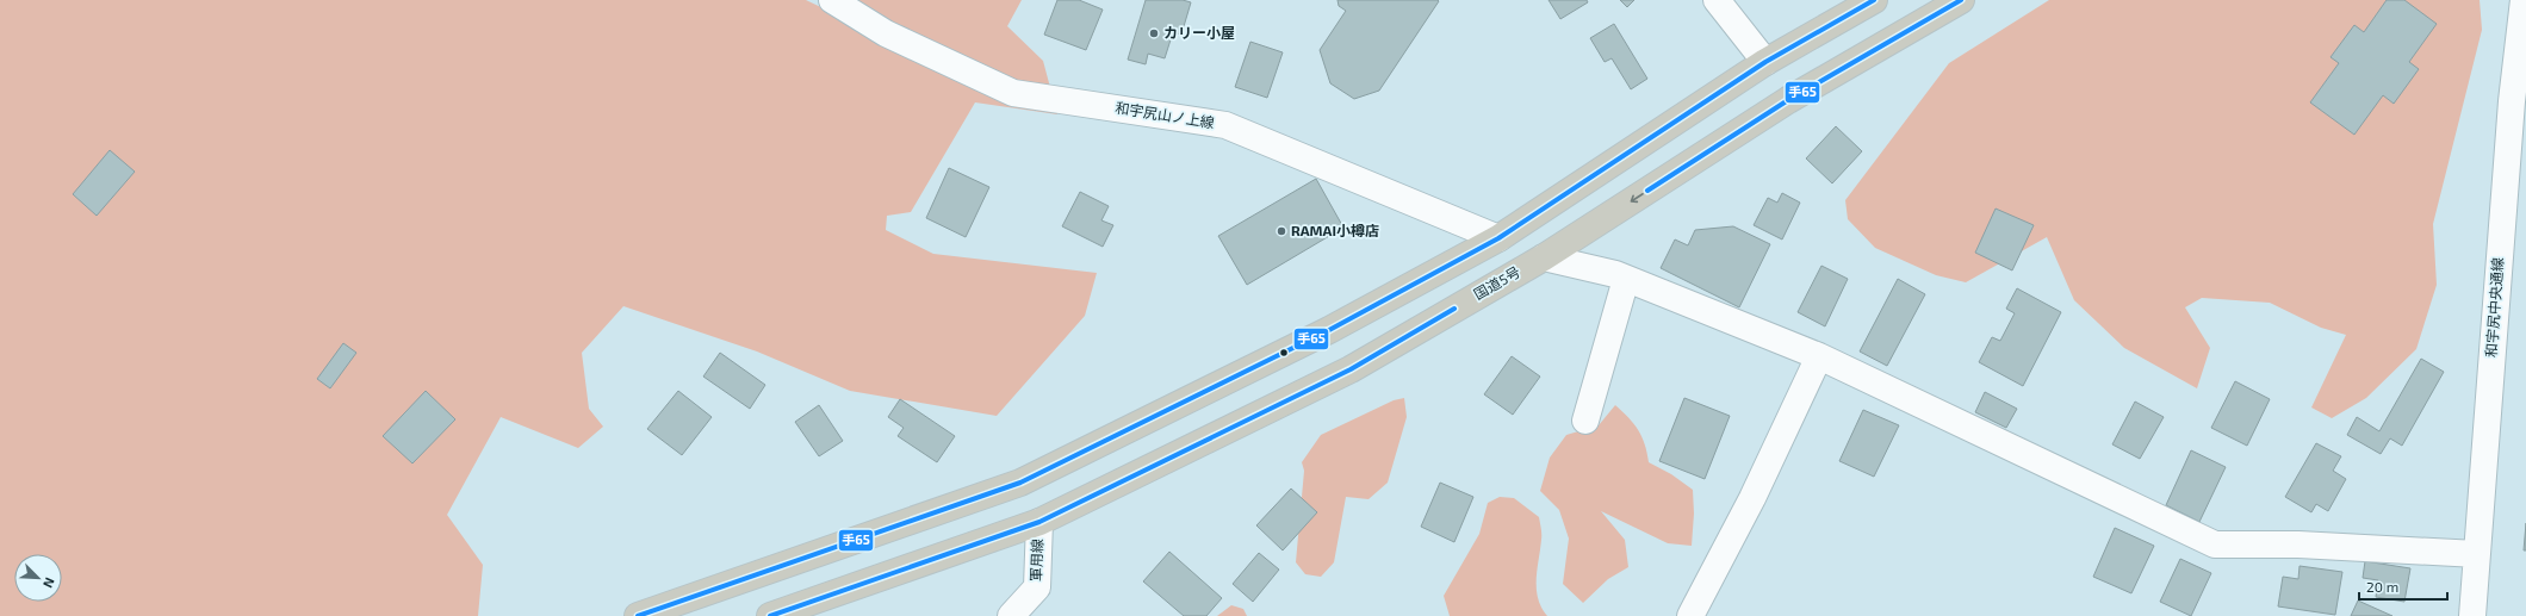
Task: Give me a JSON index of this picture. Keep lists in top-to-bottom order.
{
  "streets": {
    "highway": ["国道5号"],
    "street": ["和宇尻山ノ上線", "和宇尻中央通線", "軍用線"]
  },
  "crossings": [
    ["国道5号", "軍用線"]
  ],
  "places": ["カリー小屋", "RAMAI小樽店"],
  "lines": ["transit line 手65"],
  "scale_bar": "20 m",
  "north": "bottom right"
}
